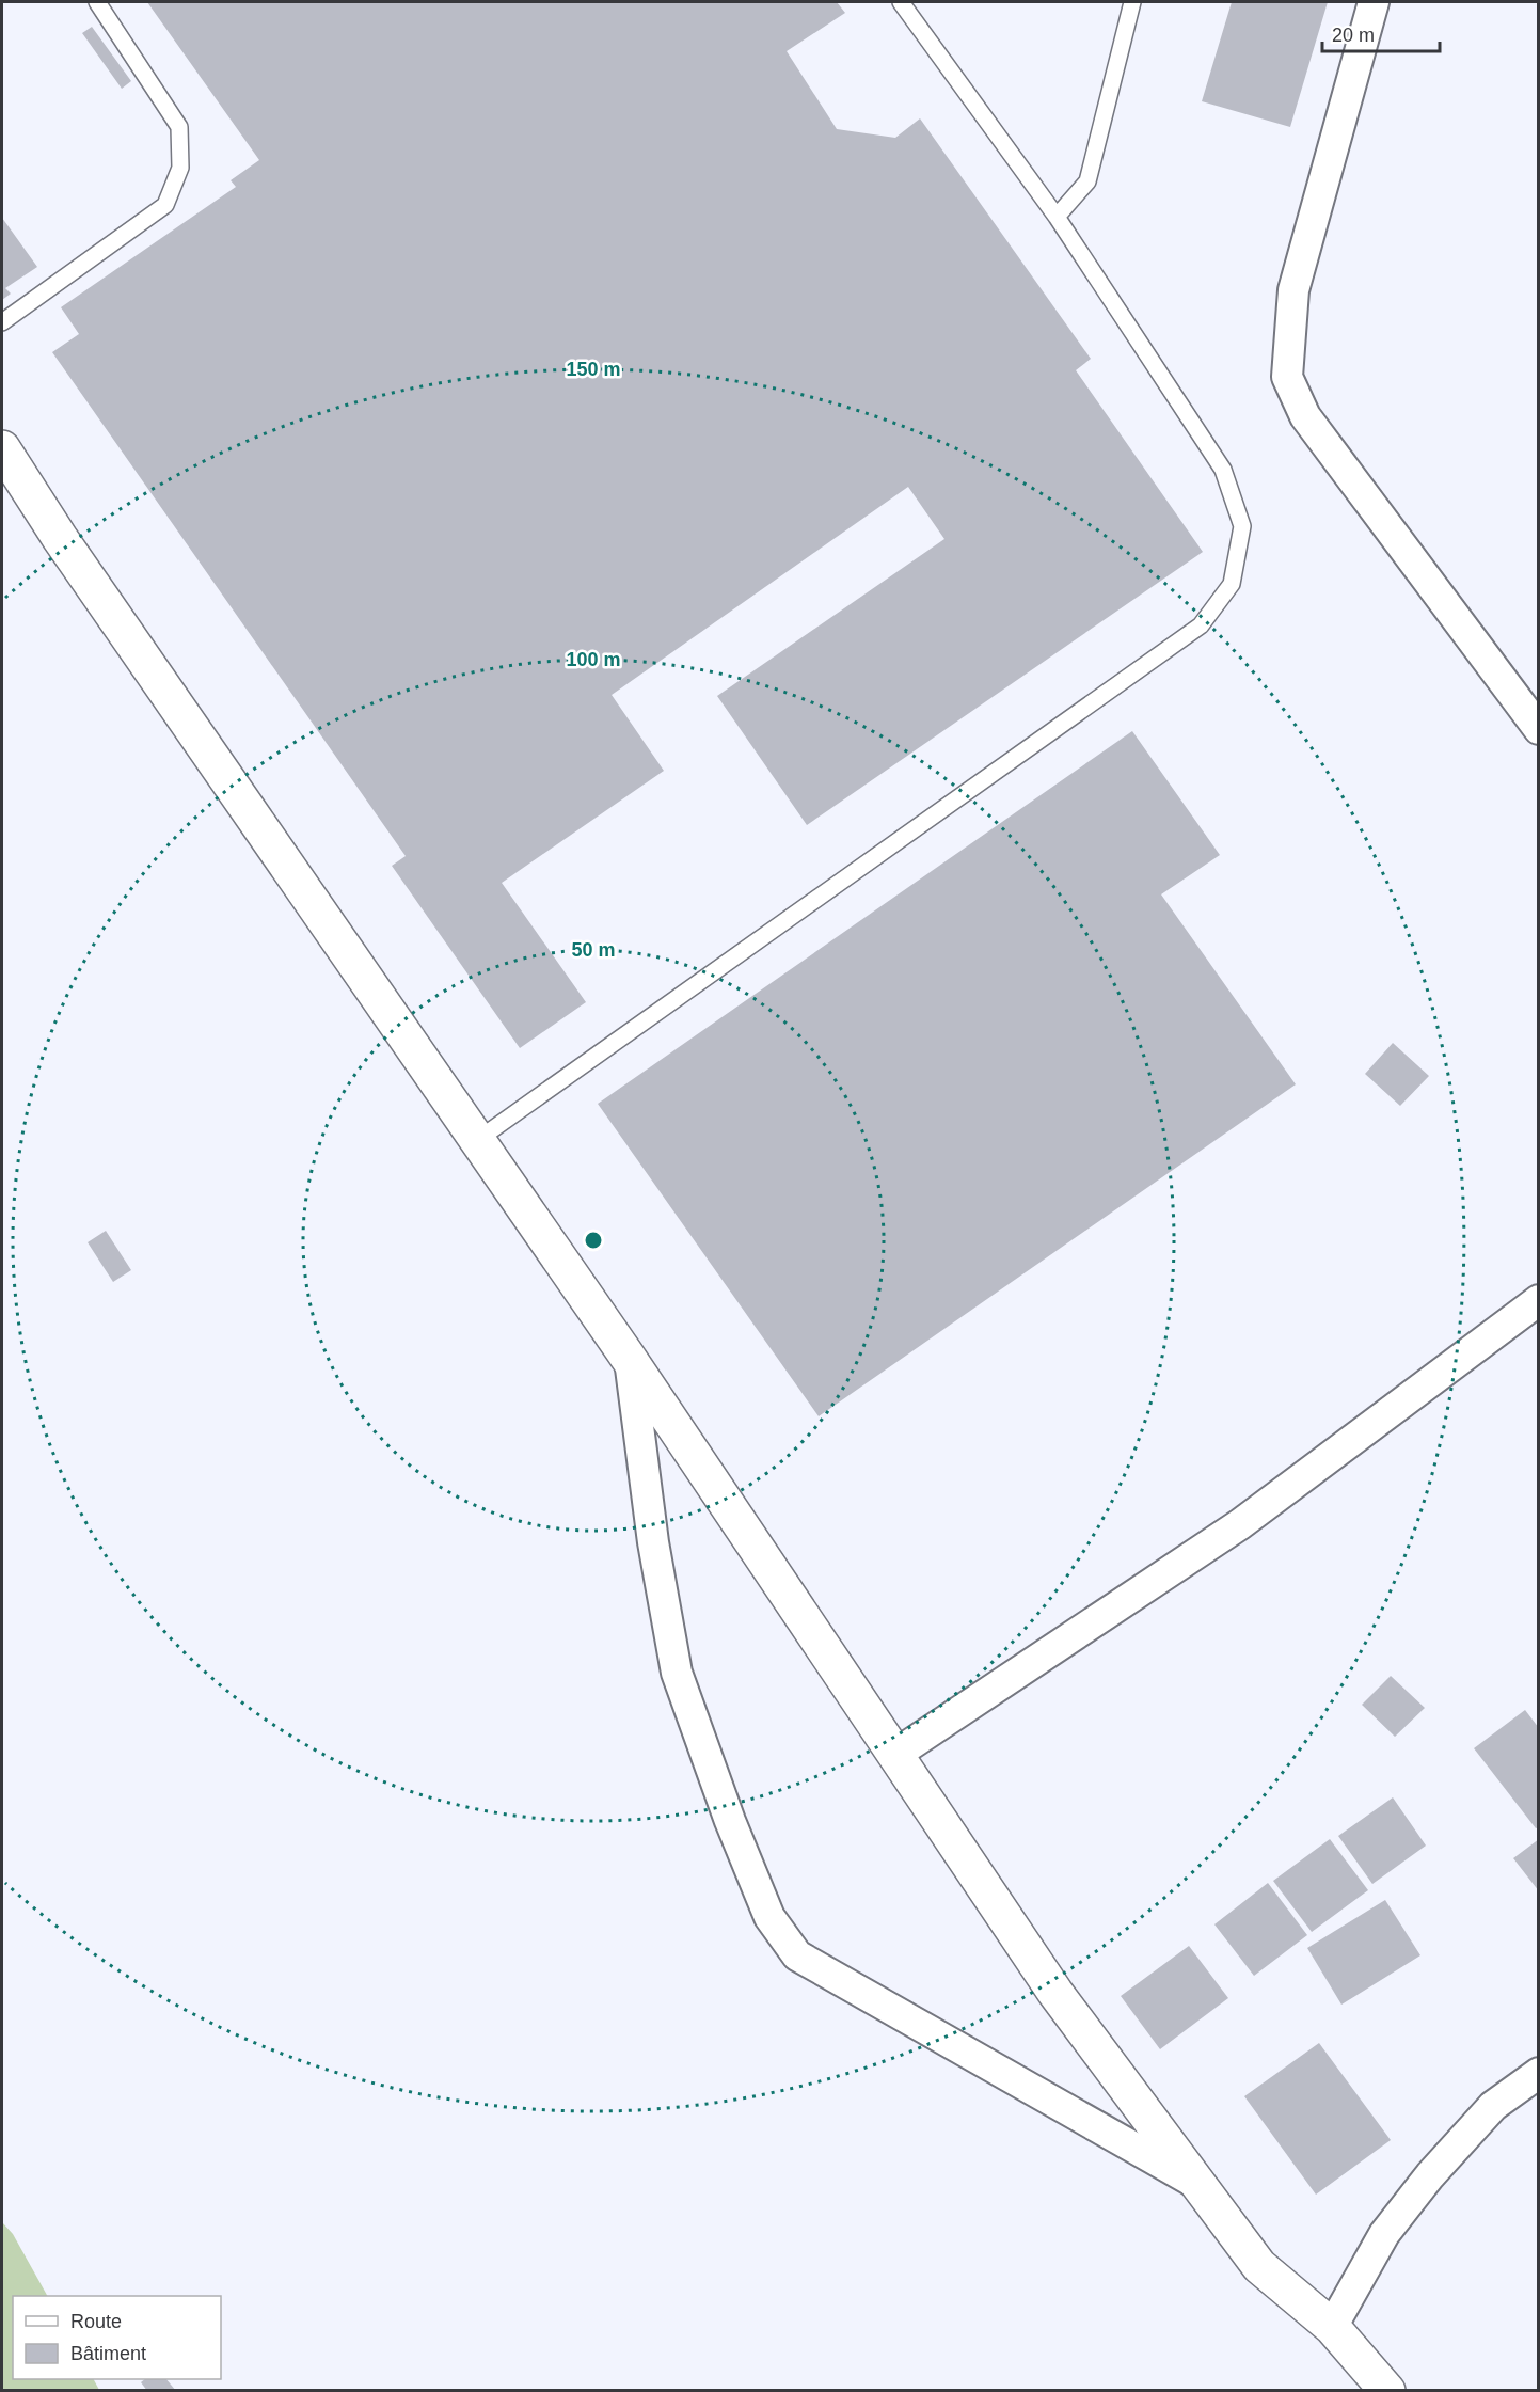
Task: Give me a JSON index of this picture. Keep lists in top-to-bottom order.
{
  "legend": ["Route", "Bâtiment"],
  "scale_bar": "20 m",
  "rings": ["150 m", "100 m", "50 m"]
}
